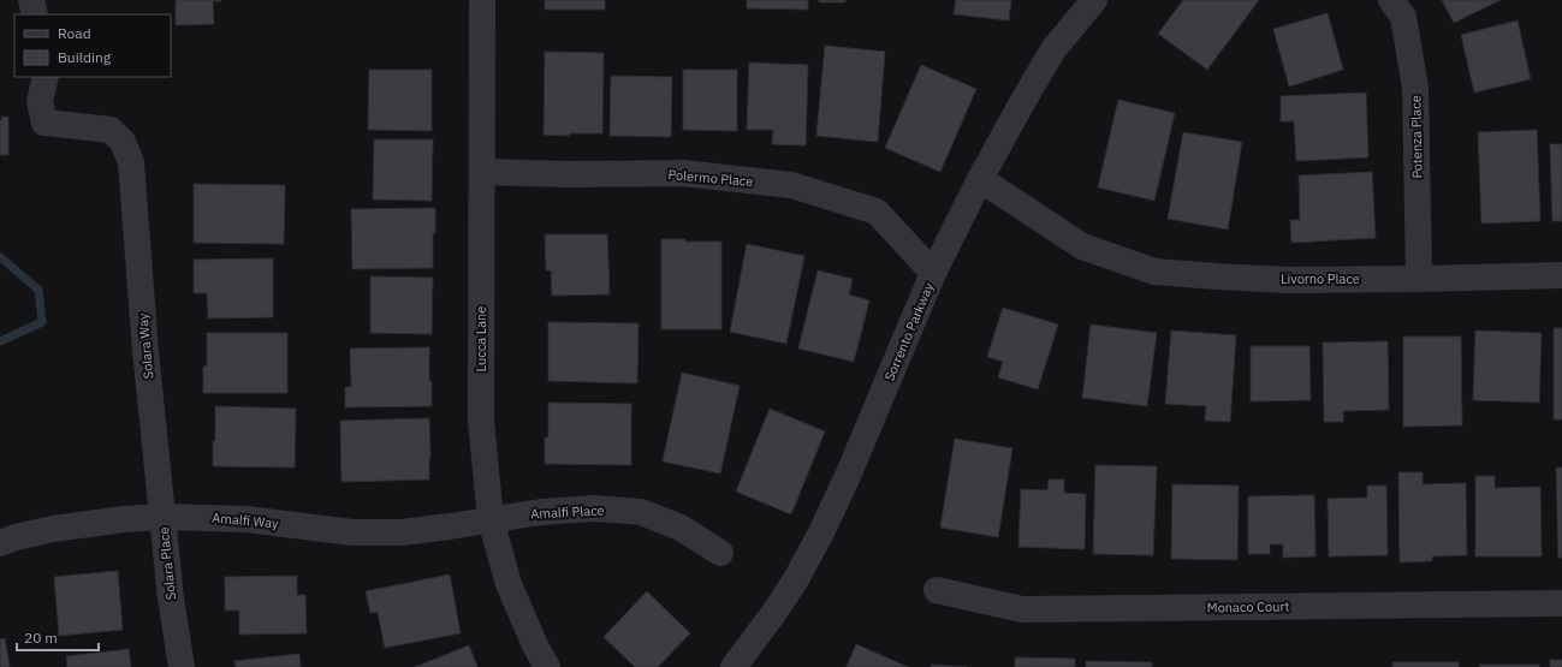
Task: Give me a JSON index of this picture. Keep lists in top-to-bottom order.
{
  "streets": {
    "street": [
      "Potenza Place",
      "Polermo Place",
      "Livorno Place",
      "Sorrento Parkway",
      "Lucca Lane",
      "Solara Way",
      "Amalfi Place",
      "Amalfi Way",
      "Solara Place",
      "Monaco Court"
    ]
  },
  "crossings": [
    ["Potenza Place", "Livorno Place"],
    ["Polermo Place", "Sorrento Parkway"],
    ["Polermo Place", "Lucca Lane"],
    ["Livorno Place", "Sorrento Parkway"],
    ["Lucca Lane", "Amalfi Place"],
    ["Lucca Lane", "Amalfi Way"],
    ["Solara Way", "Amalfi Way"],
    ["Solara Way", "Solara Place"],
    ["Amalfi Place", "Amalfi Way"],
    ["Amalfi Way", "Solara Place"]
  ],
  "legend": ["Road", "Building"],
  "scale_bar": "20 m"
}
